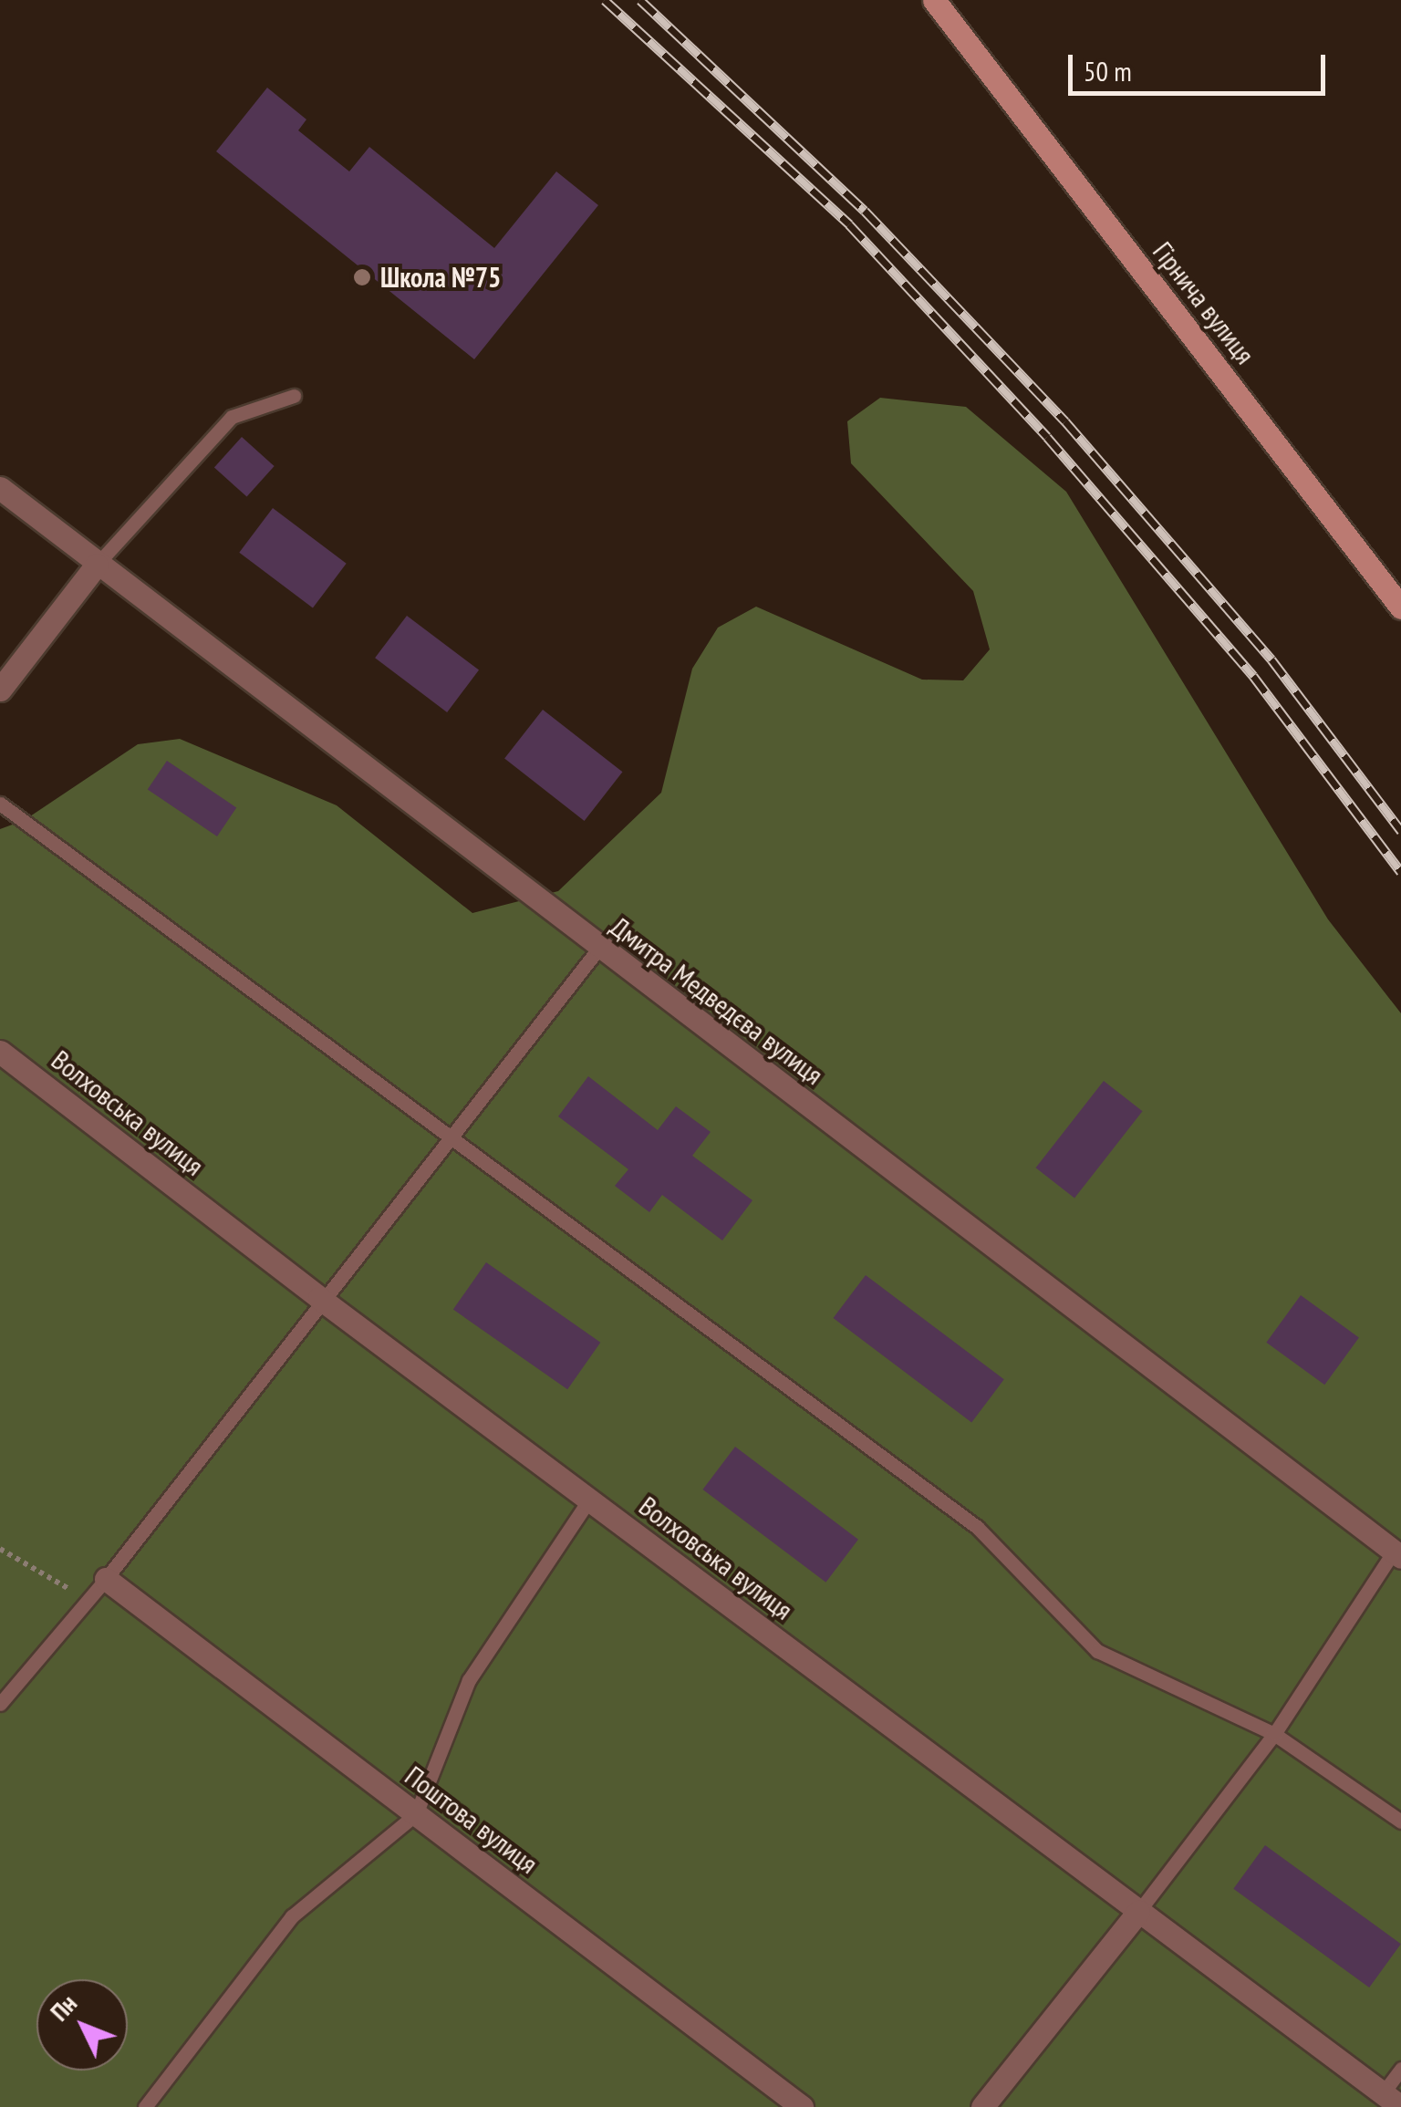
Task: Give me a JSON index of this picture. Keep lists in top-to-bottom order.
{
  "streets": {
    "main road": ["Гірнича вулиця"],
    "street": ["Дмитра Медведєва вулиця", "Волховська вулиця", "Поштова вулиця"]
  },
  "places": ["Школа №75"],
  "scale_bar": "50 m",
  "north": "top left"
}
